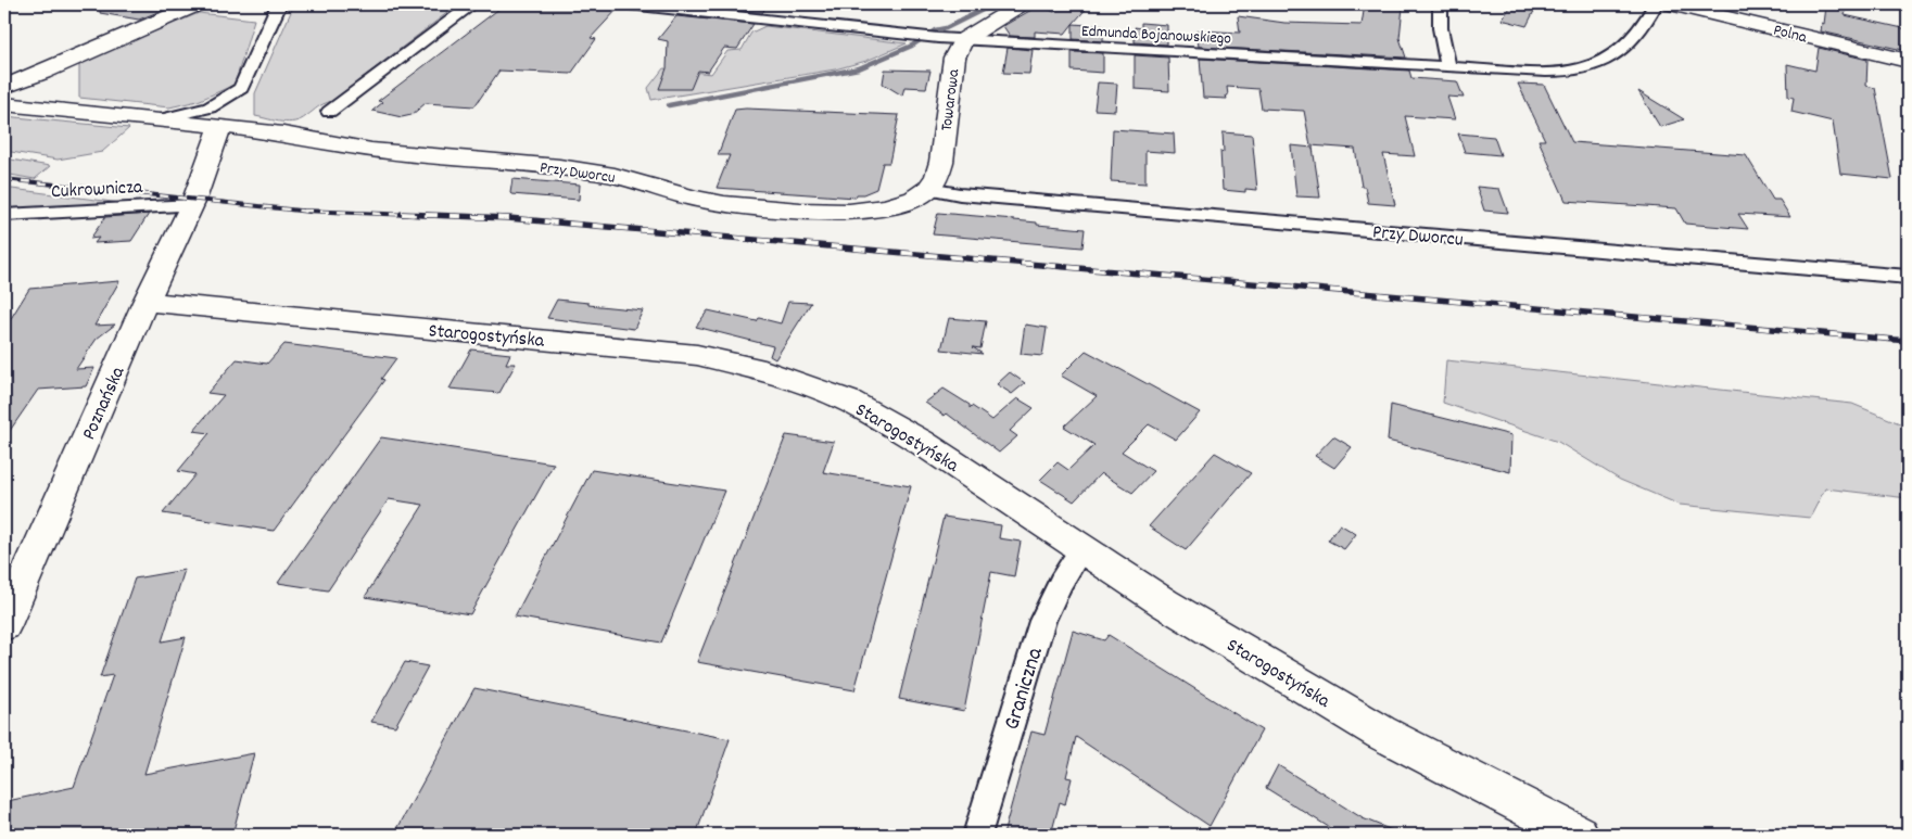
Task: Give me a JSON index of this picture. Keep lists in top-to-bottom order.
{
  "streets": {
    "street": [
      "Polna",
      "Edmunda Bojanowskiego",
      "Towarowa",
      "Przy Dworcu",
      "Cukrownicza",
      "Starogostyńska",
      "Poznańska",
      "Graniczna"
    ]
  },
  "crossings": [
    ["Edmunda Bojanowskiego", "Towarowa"],
    ["Towarowa", "Przy Dworcu"],
    ["Przy Dworcu", "Poznańska"],
    ["Cukrownicza", "Poznańska"],
    ["Starogostyńska", "Poznańska"],
    ["Starogostyńska", "Graniczna"]
  ]
}
